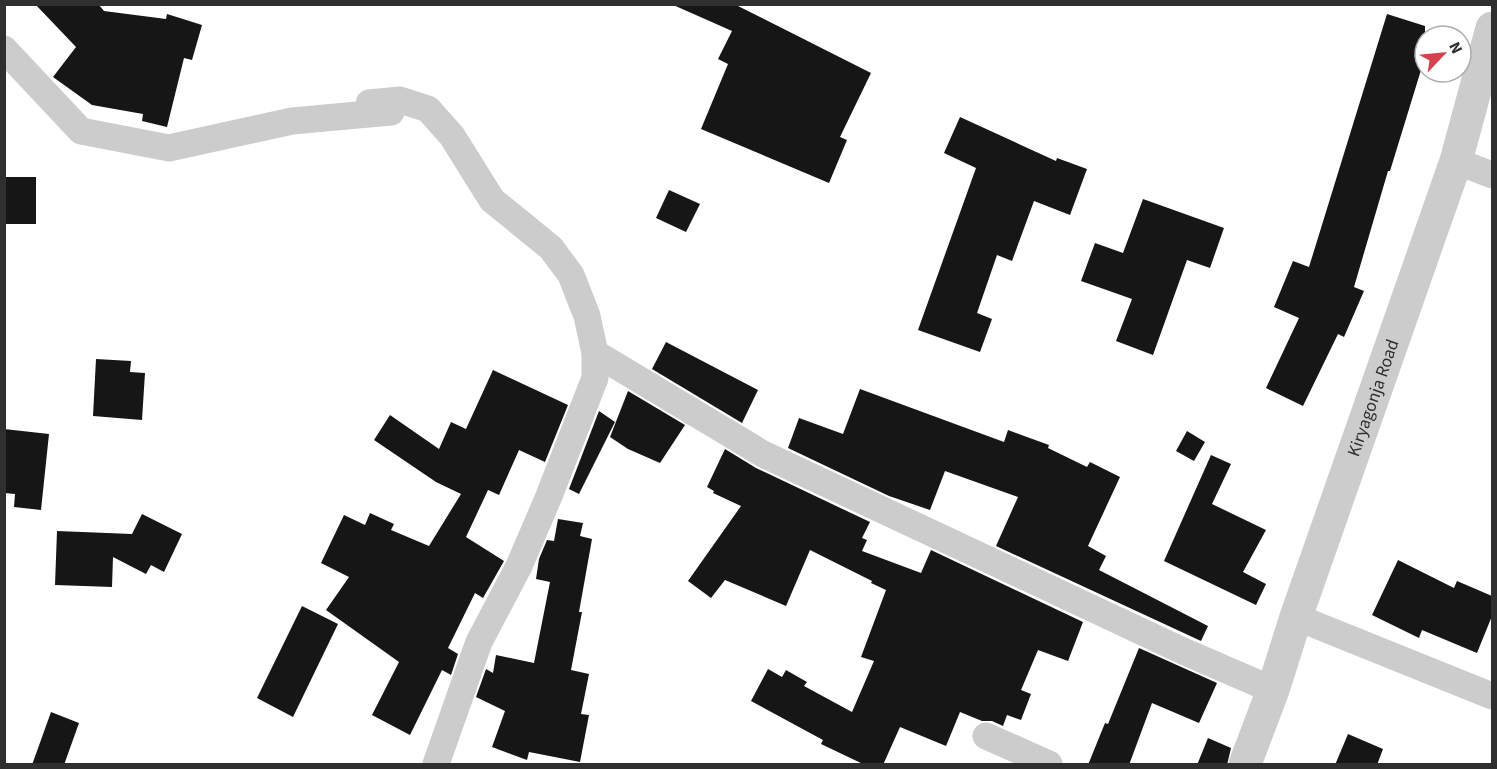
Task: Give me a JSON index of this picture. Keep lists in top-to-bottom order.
{
  "streets": {
    "street": ["Kiryagonja Road"]
  },
  "north": "top right"
}
